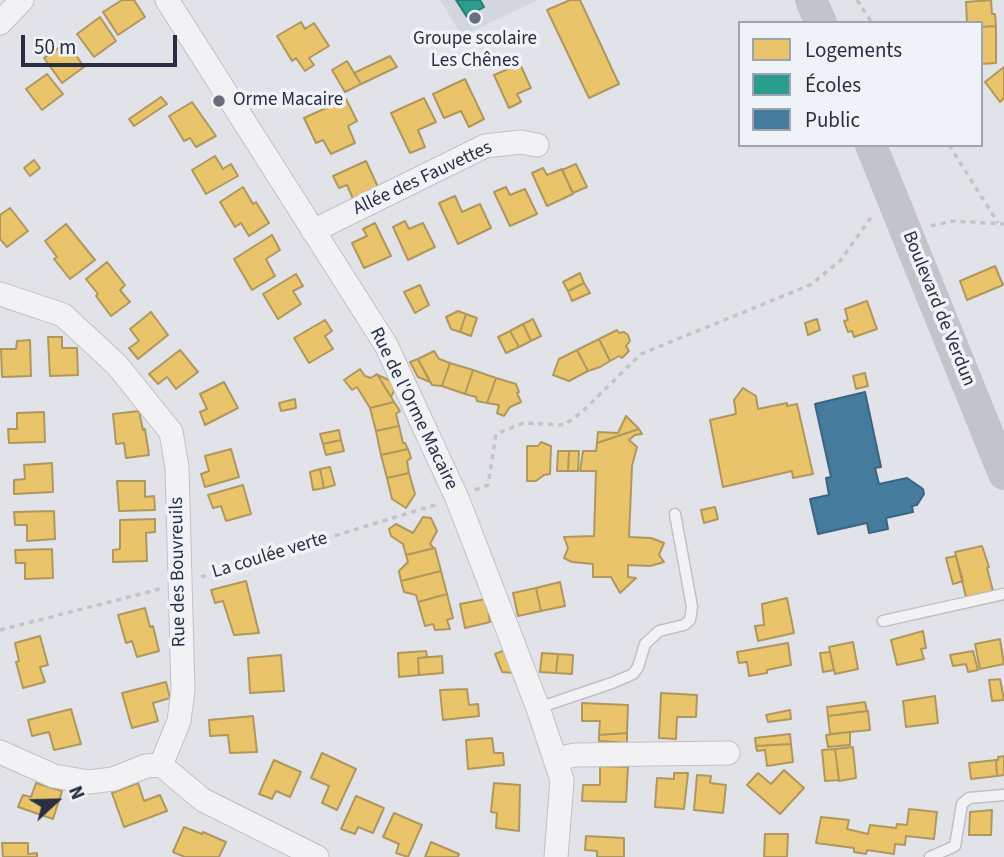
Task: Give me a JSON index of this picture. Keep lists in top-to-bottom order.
{
  "streets": {
    "main road": ["Boulevard de Verdun"],
    "street": ["Allée des Fauvettes", "Rue de l'Orme Macaire", "Rue des Bouvreuils"],
    "path": ["La coulée verte"]
  },
  "crossings": [
    ["Allée des Fauvettes", "Rue de l'Orme Macaire"],
    ["Boulevard de Verdun", "La coulée verte"],
    ["Rue de l'Orme Macaire", "La coulée verte"],
    ["La coulée verte", "Rue des Bouvreuils"]
  ],
  "places": ["Groupe scolaire Les Chênes", "Orme Macaire"],
  "legend": ["Logements", "Écoles", "Public"],
  "scale_bar": "50 m",
  "north": "right"
}
